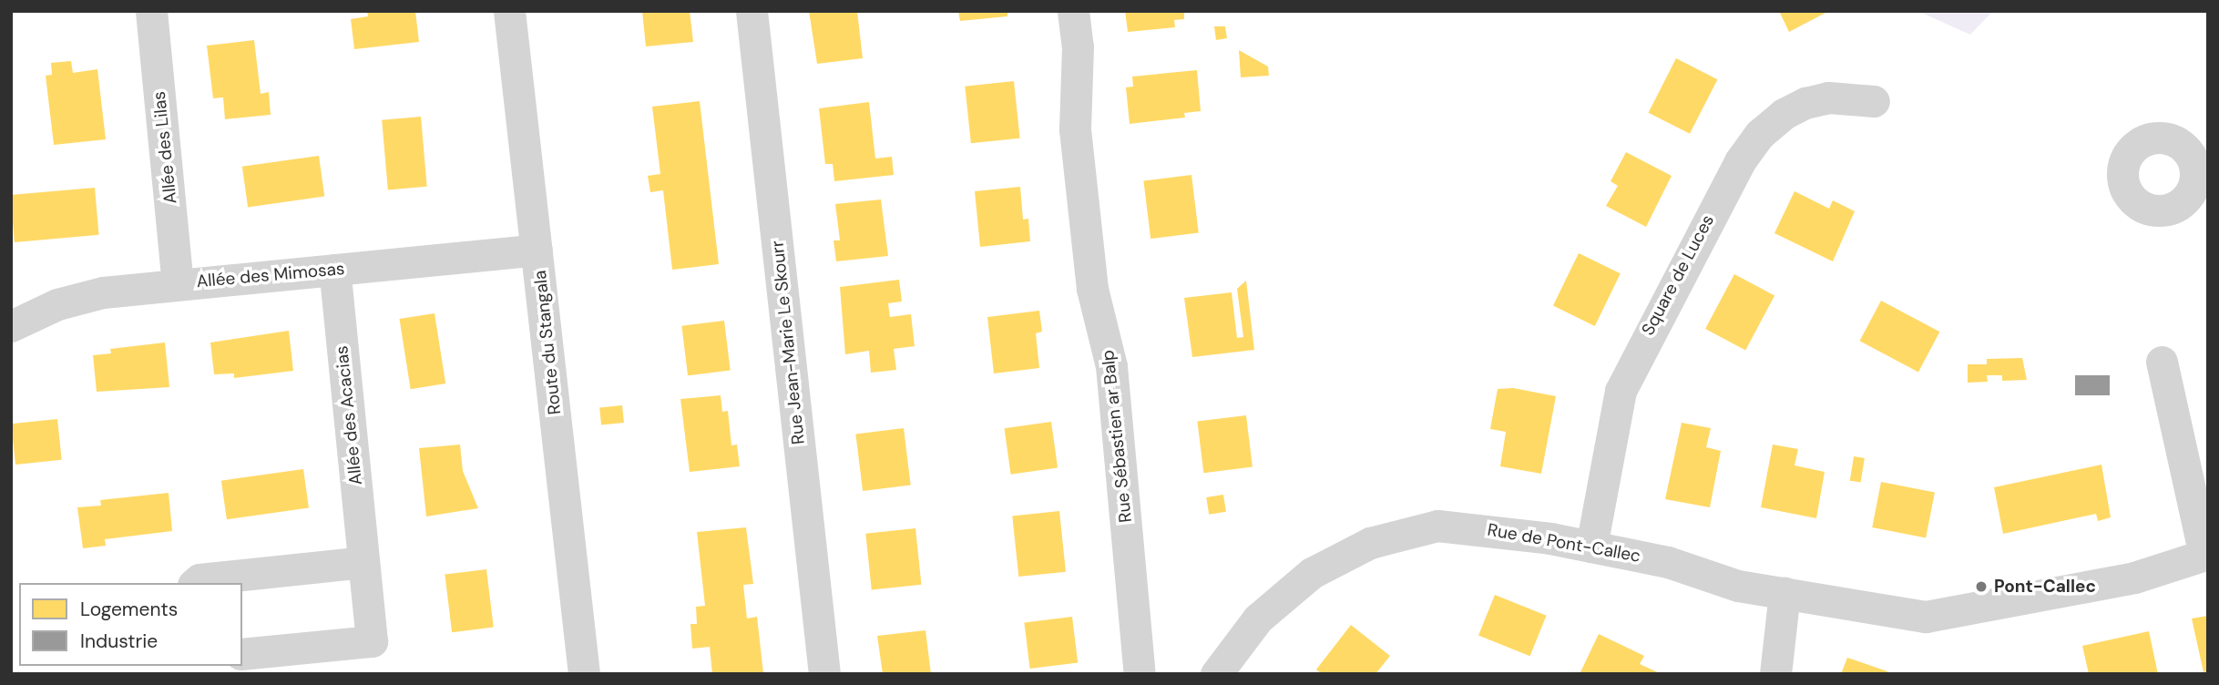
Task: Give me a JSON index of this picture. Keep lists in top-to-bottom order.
{
  "streets": {
    "street": [
      "Allée des Lilas",
      "Allée des Mimosas",
      "Square de Luces",
      "Route du Stangala",
      "Rue Jean-Marie Le Skourr",
      "Allée des Acacias",
      "Rue Sébastien ar Balp",
      "Rue de Pont-Callec"
    ]
  },
  "crossings": [
    ["Allée des Lilas", "Allée des Mimosas"],
    ["Allée des Mimosas", "Route du Stangala"],
    ["Allée des Mimosas", "Allée des Acacias"],
    ["Square de Luces", "Rue de Pont-Callec"]
  ],
  "places": ["Pont-Callec"],
  "legend": ["Logements", "Industrie"]
}
